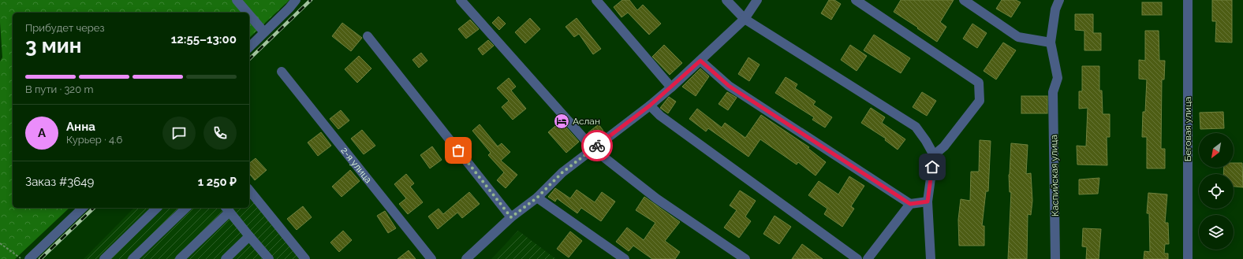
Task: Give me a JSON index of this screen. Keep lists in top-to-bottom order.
{
  "streets": {
    "street": ["Беговая улица", "2-я улица", "Каспийская улица"]
  },
  "places": {
    "hotel": ["Аслан"]
  },
  "north": "bottom left",
  "page": {
    "heading": ["3 мин", "Прибудет через", "12:55–13:00"],
    "panel": [
      "Анна",
      "Курьер · 4.6",
      "Заказ #3649",
      "1 250 ₽"
    ],
    "bar": "В пути · 320 m",
    "round": "А"
  }
}
